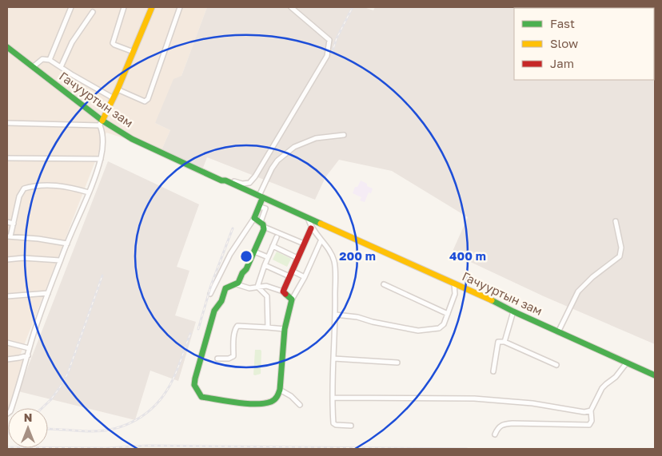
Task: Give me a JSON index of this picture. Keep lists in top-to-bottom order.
{
  "streets": {
    "main road": ["Гачууртын зам"]
  },
  "legend": ["Fast", "Slow", "Jam"],
  "north": "top",
  "rings": ["200 m", "400 m"]
}
